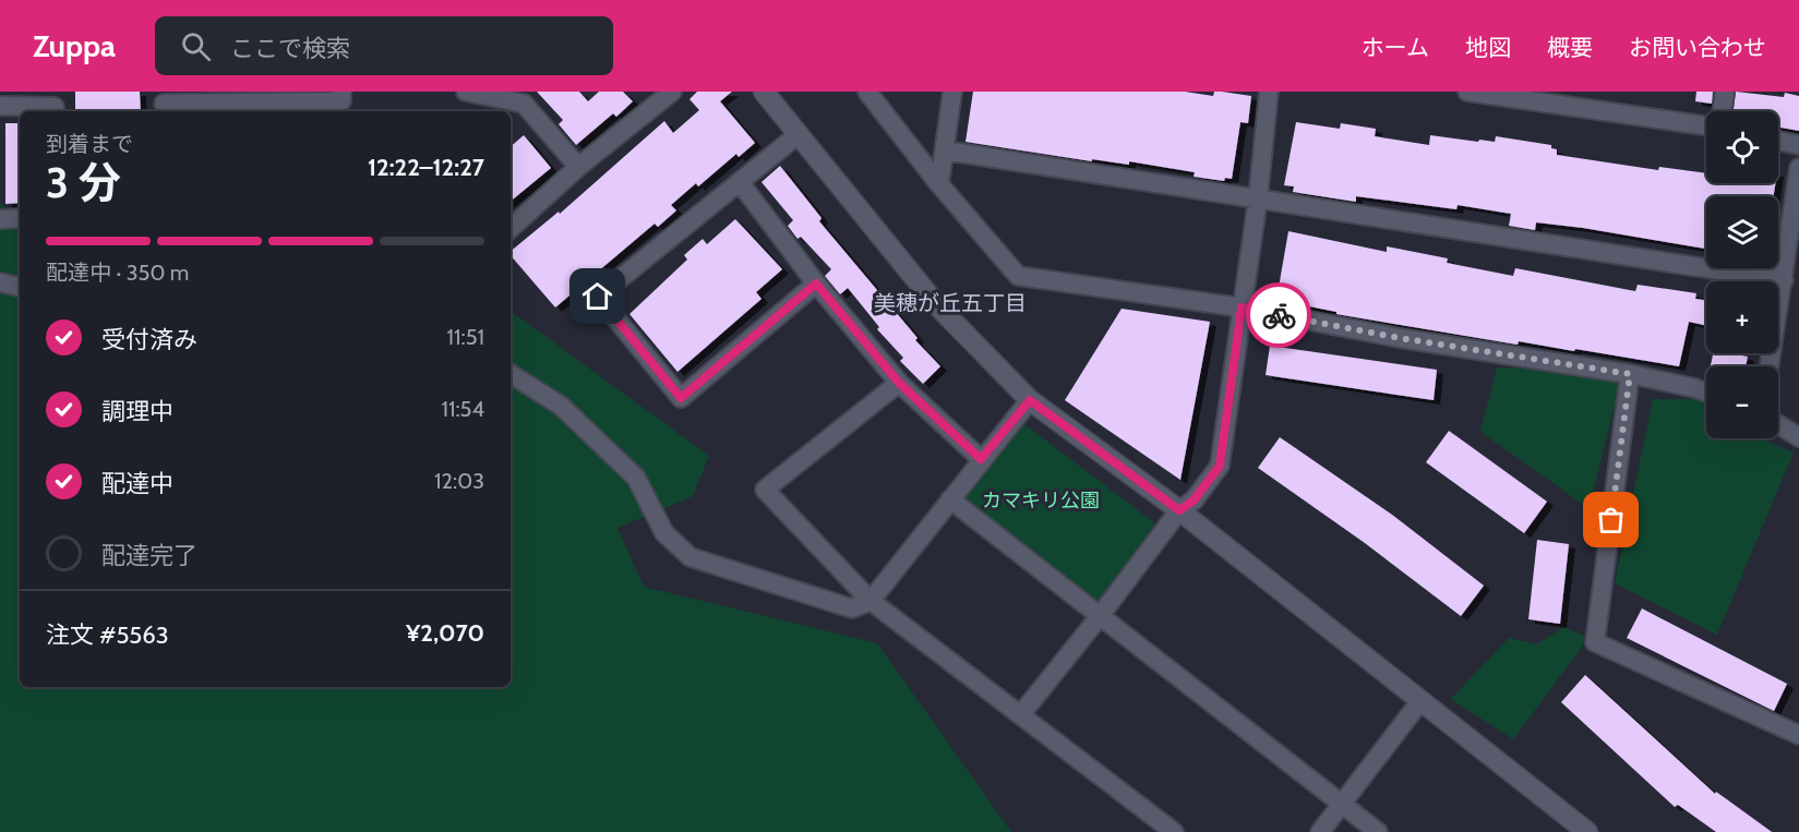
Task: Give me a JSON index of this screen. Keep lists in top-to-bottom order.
{
  "districts": ["美穂が丘五丁目"],
  "parks": ["カマキリ公園"],
  "page": {
    "header": "Zuppa",
    "search": "ここで検索",
    "nav": [
      "ホーム",
      "地図",
      "概要",
      "お問い合わせ"
    ],
    "map_buttons": ["+", "−"],
    "heading": ["3 分", "到着まで", "12:22–12:27"],
    "panel": ["注文 #5563", "¥2,070"],
    "bar": "配達中 · 350 m",
    "list": [
      ["受付済み", "11:51"],
      ["調理中", "11:54"],
      ["配達中", "12:03"],
      "配達完了"
    ]
  }
}
